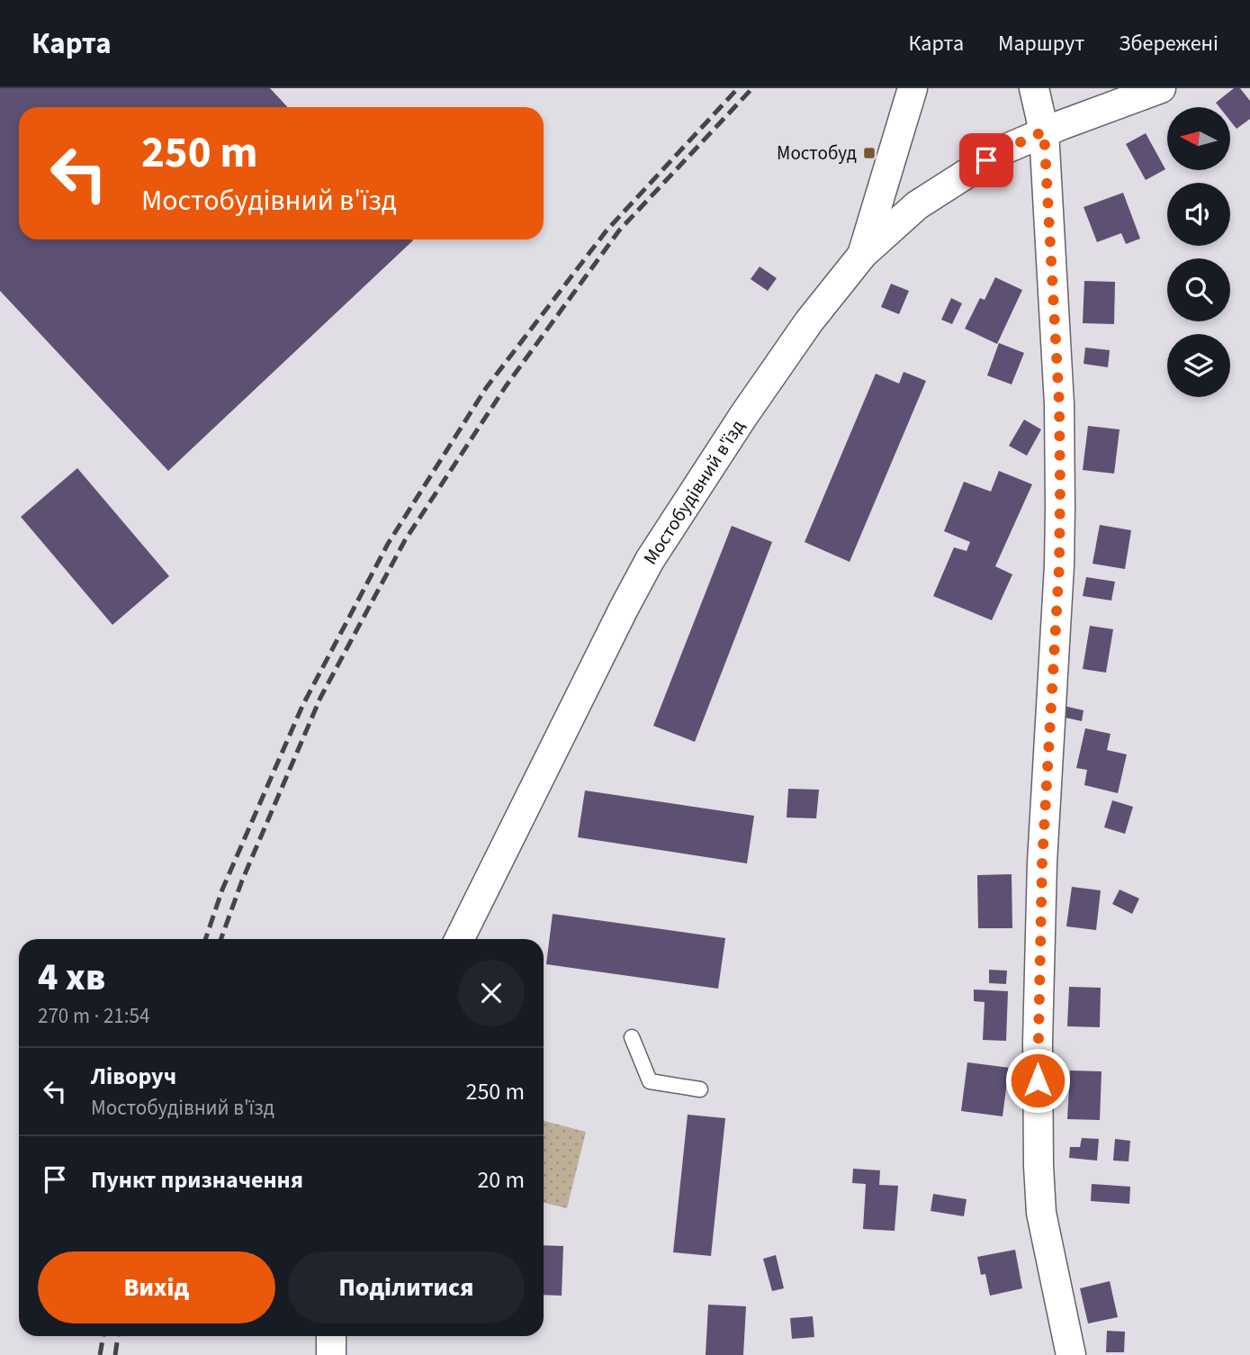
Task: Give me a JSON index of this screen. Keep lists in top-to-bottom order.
{
  "streets": {
    "street": ["Мостобудівний в'їзд"]
  },
  "places": {
    "transit": ["Мостобуд"]
  },
  "north": "left",
  "page": {
    "header": "Карта",
    "nav": ["Карта", "Маршрут", "Збережені"],
    "turn": ["250 m", "Мостобудівний в'їзд"],
    "heading": ["4 хв", "270 m · 21:54"],
    "list": [
      {
        "name": "Ліворуч",
        "note": "Мостобудівний в'їзд",
        "value": "250 m"
      },
      {
        "name": "Пункт призначення",
        "value": "20 m"
      }
    ],
    "buttons": ["Вихід", "Поділитися"]
  }
}
